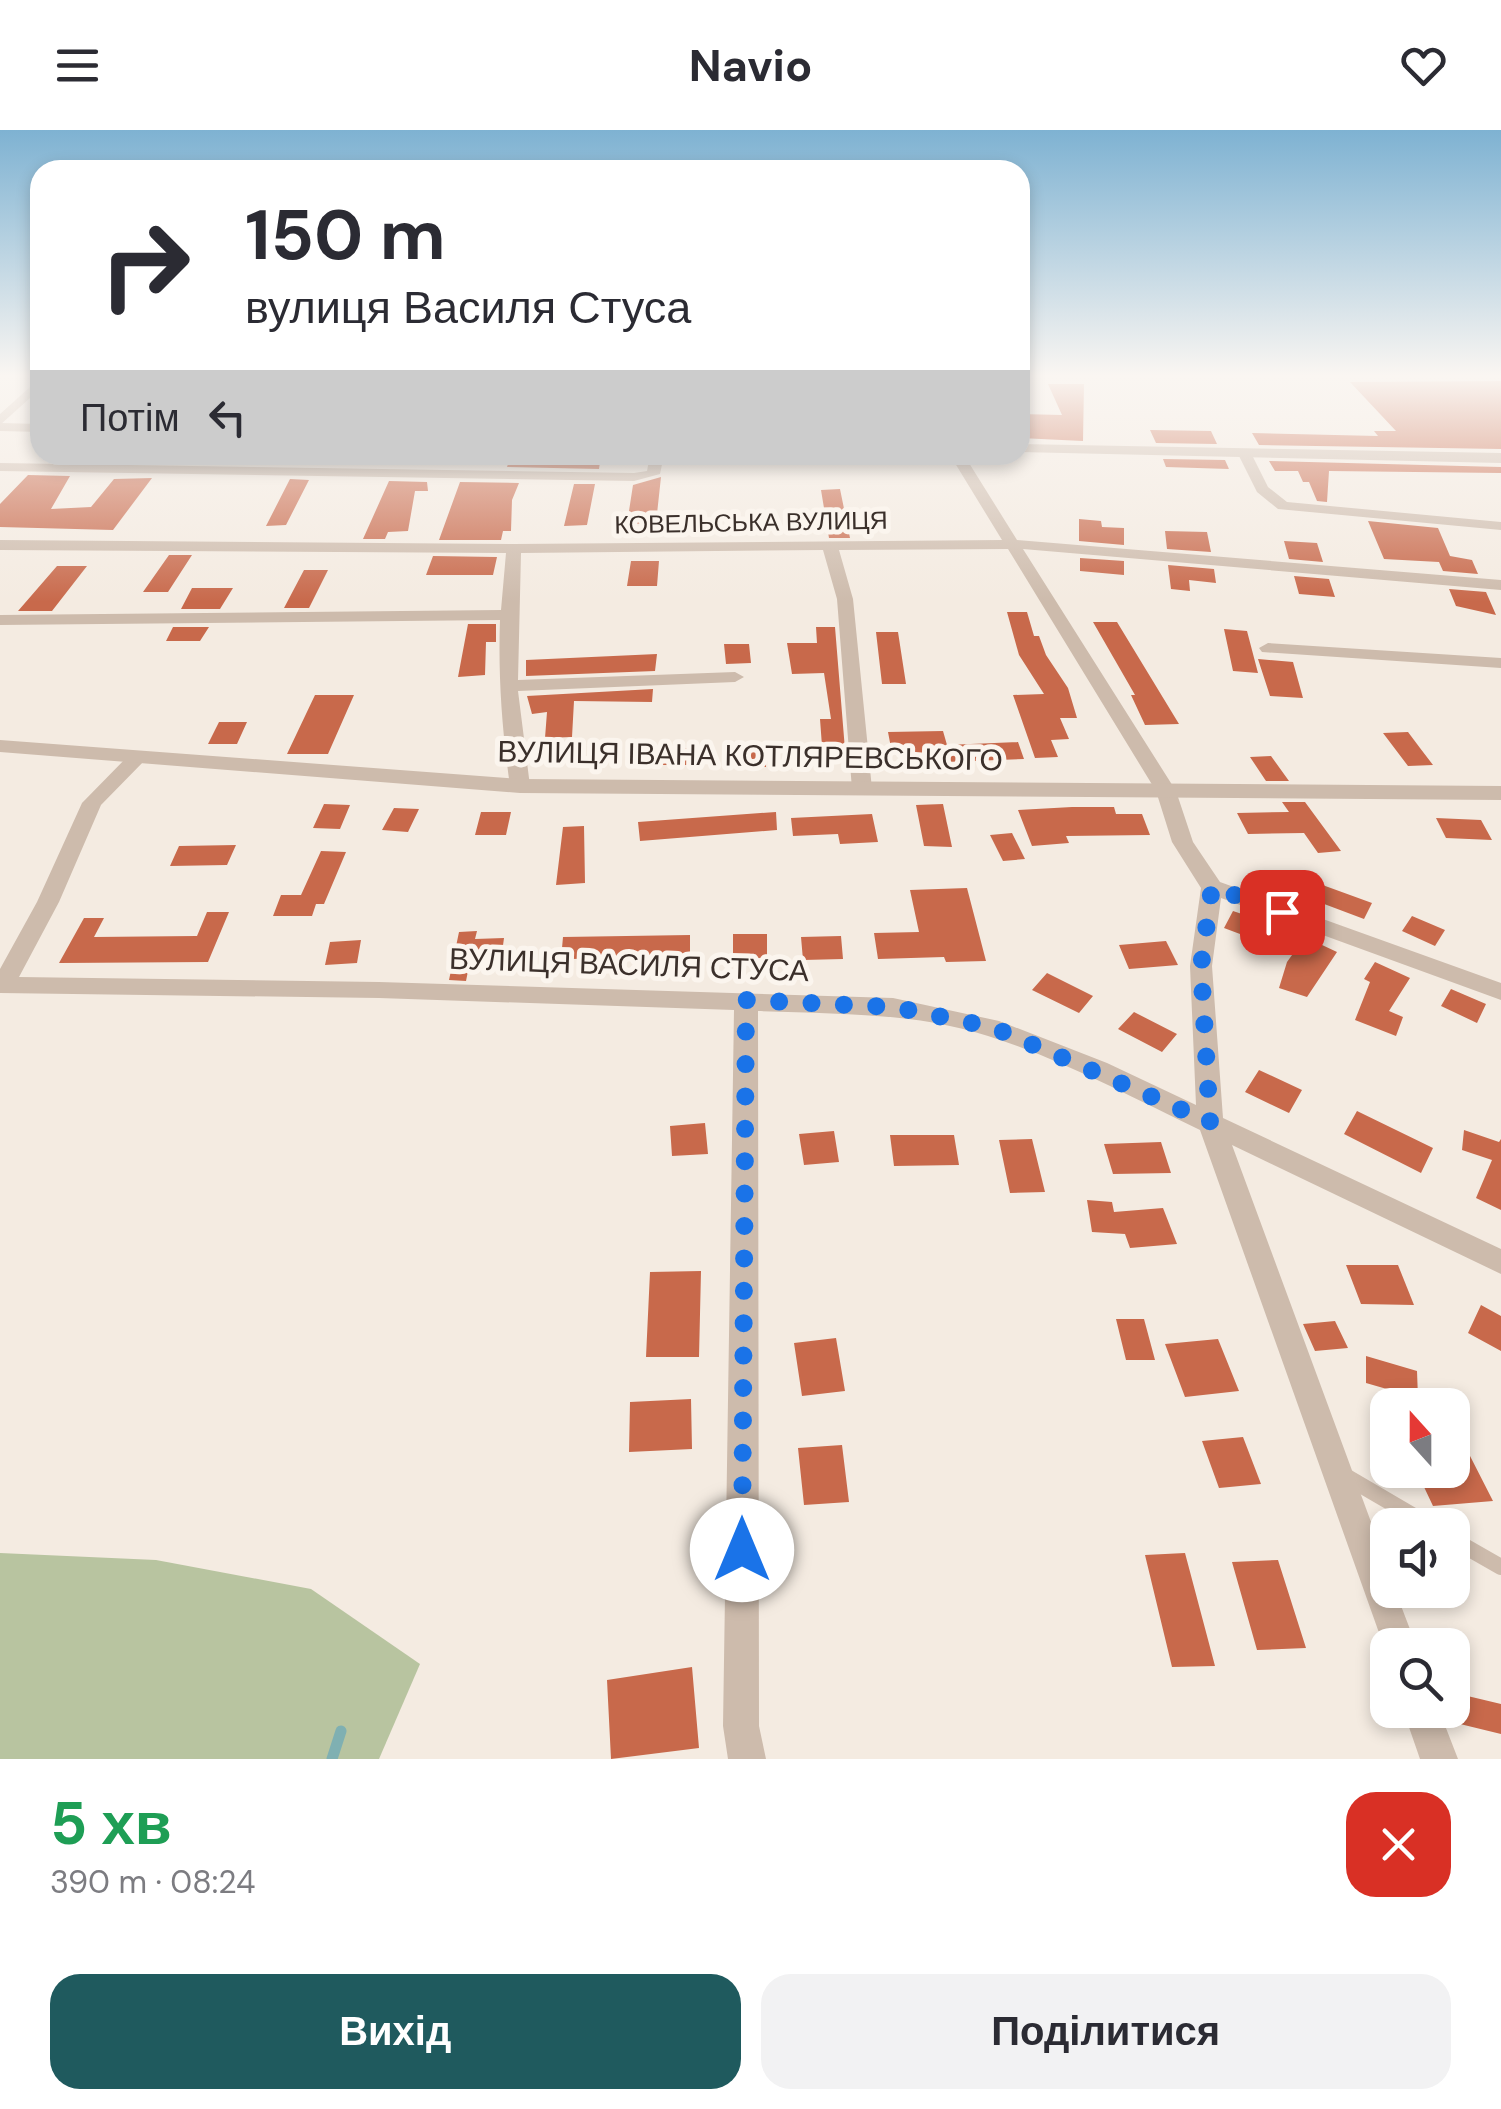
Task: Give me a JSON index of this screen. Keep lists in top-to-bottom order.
{
  "streets": {
    "street": ["КОВЕЛЬСЬКА ВУЛИЦЯ", "ВУЛИЦЯ ІВАНА КОТЛЯРЕВСЬКОГО", "ВУЛИЦЯ ВАСИЛЯ СТУСА"]
  },
  "north": "top",
  "page": {
    "header": "Navio",
    "turn": ["150 m", "вулиця Василя Стуса"],
    "then": "Потім",
    "heading": ["5 хв", "390 m · 08:24"],
    "buttons": ["Вихід", "Поділитися"]
  }
}
